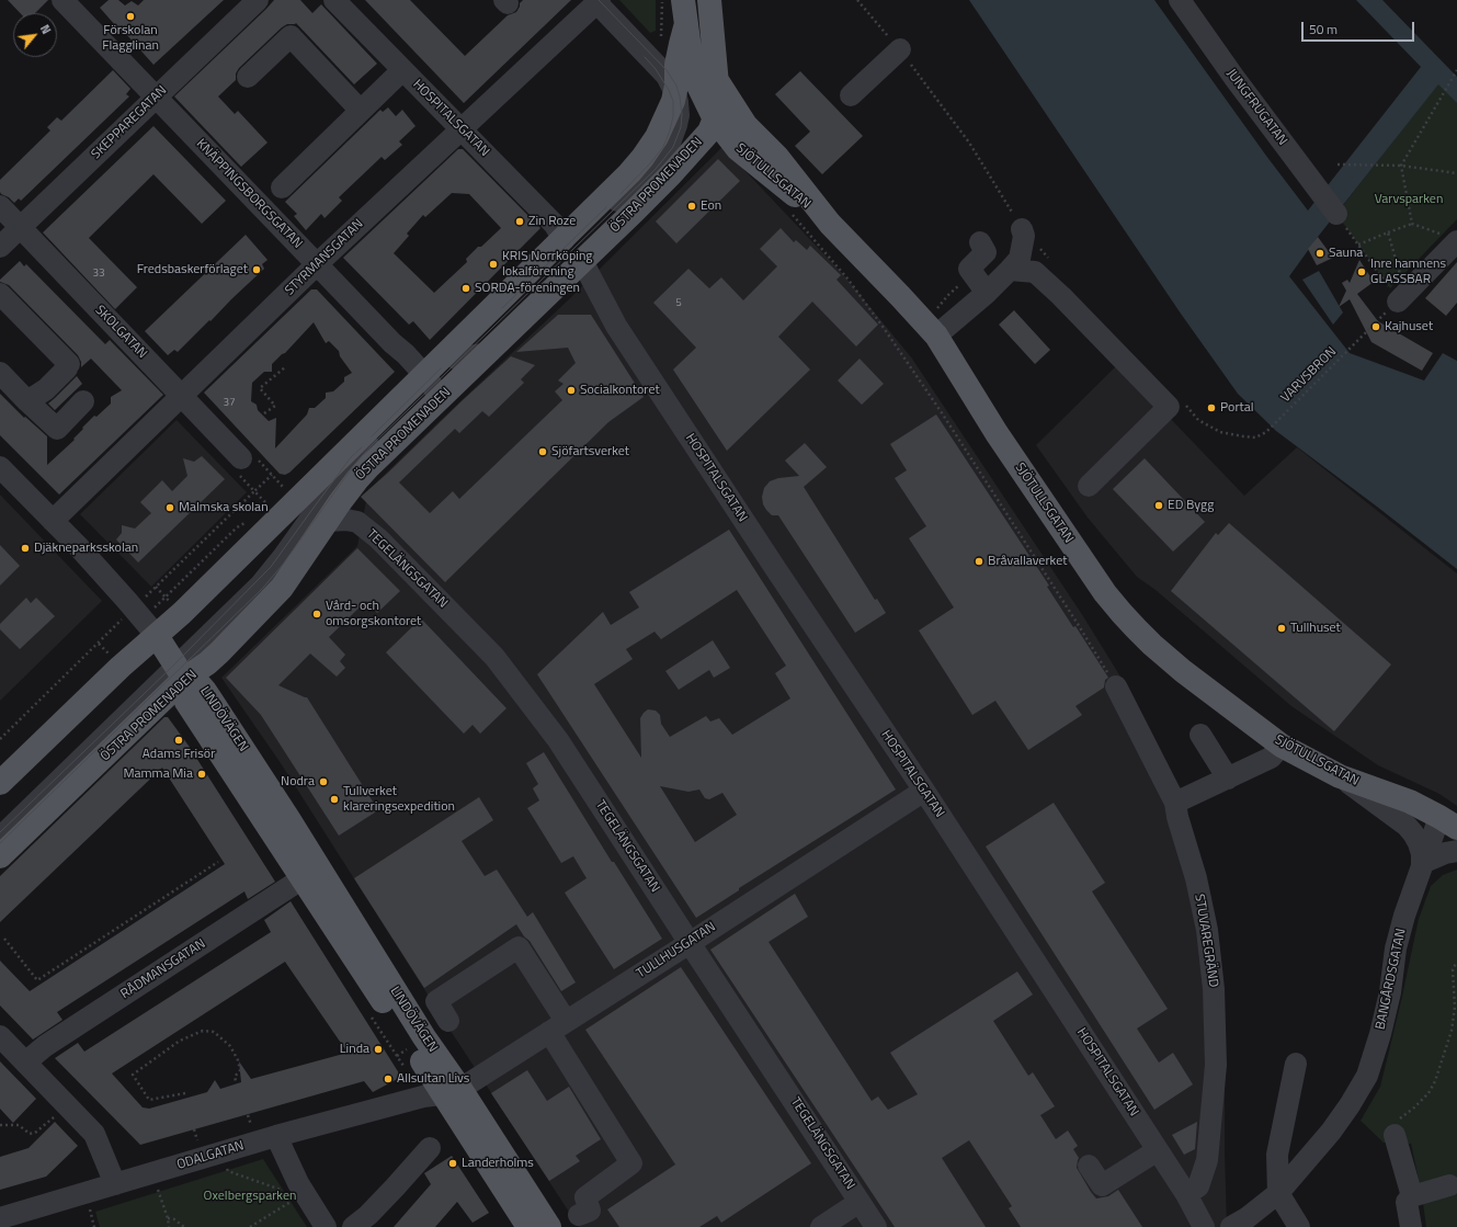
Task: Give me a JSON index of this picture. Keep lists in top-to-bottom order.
{
  "streets": {
    "main road": ["SJÖTULLSGATAN", "ÖSTRA PROMENADEN", "LINDÖVÄGEN"],
    "street": [
      "JUNGFRUGATAN",
      "HOSPITALSGATAN",
      "SKEPPAREGATAN",
      "KNÄPPINGSBORGSGATAN",
      "STYRMANSGATAN",
      "SKOLGATAN",
      "TEGELÄNGSGATAN",
      "STUVAREGRÄND",
      "TULLHUSGATAN",
      "RÅDMANSGATAN",
      "BANGÅRDSGATAN",
      "ODALGATAN"
    ],
    "path": ["VARVSBRON"]
  },
  "crossings": [
    ["HOSPITALSGATAN", "ÖSTRA PROMENADEN"],
    ["HOSPITALSGATAN", "STYRMANSGATAN"],
    ["HOSPITALSGATAN", "STUVAREGRÄND"],
    ["HOSPITALSGATAN", "TULLHUSGATAN"],
    ["SKEPPAREGATAN", "KNÄPPINGSBORGSGATAN"],
    ["SKEPPAREGATAN", "SKOLGATAN"],
    ["SJÖTULLSGATAN", "ÖSTRA PROMENADEN"],
    ["SJÖTULLSGATAN", "BANGÅRDSGATAN"],
    ["ÖSTRA PROMENADEN", "KNÄPPINGSBORGSGATAN"],
    ["ÖSTRA PROMENADEN", "TEGELÄNGSGATAN"],
    ["ÖSTRA PROMENADEN", "LINDÖVÄGEN"],
    ["KNÄPPINGSBORGSGATAN", "STYRMANSGATAN"],
    ["STYRMANSGATAN", "SKOLGATAN"],
    ["TEGELÄNGSGATAN", "TULLHUSGATAN"],
    ["LINDÖVÄGEN", "TULLHUSGATAN"],
    ["LINDÖVÄGEN", "RÅDMANSGATAN"],
    ["LINDÖVÄGEN", "ODALGATAN"],
    ["TULLHUSGATAN", "ODALGATAN"]
  ],
  "parks": ["Varvsparken", "Oxelbergsparken"],
  "places": [
    "Förskolan Flagglinan",
    "Eon",
    "Zin Roze",
    "Sauna",
    "KRIS Norrköping lokalförening",
    "Fredsbaskerförlaget",
    "Inre hamnens GLASSBAR",
    "SORDA-föreningen",
    "Kajhuset",
    "Socialkontoret",
    "Portal",
    "Sjöfartsverket",
    "ED Bygg",
    "Malmska skolan",
    "Djäkneparksskolan",
    "Bråvallaverket",
    "Vård- och omsorgskontoret",
    "Tullhuset",
    "Adams Frisör",
    "Mamma Mia",
    "Nodra",
    "Tullverket klareringsexpedition",
    "Linda",
    "Allsultan Livs",
    "Landerholms"
  ],
  "house_numbers": ["33", "5", "37"],
  "scale_bar": "50 m",
  "north": "top right"
}
